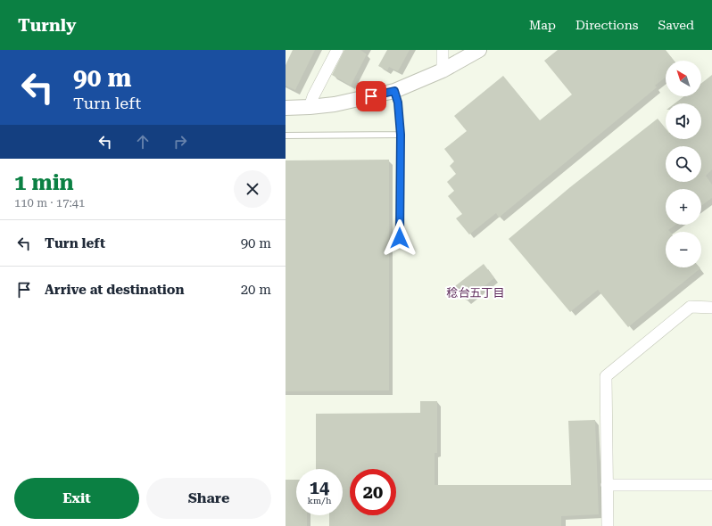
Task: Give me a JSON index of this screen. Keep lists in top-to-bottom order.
{
  "districts": ["稔台五丁目"],
  "north": "top left",
  "page": {
    "header": "Turnly",
    "nav": ["Map", "Directions", "Saved"],
    "turn": ["90 m", "Turn left"],
    "map_buttons": ["+", "−"],
    "heading": ["1 min", "110 m · 17:41"],
    "list": [
      {
        "name": "Turn left",
        "value": "90 m"
      },
      {
        "name": "Arrive at destination",
        "value": "20 m"
      }
    ],
    "speed": "14 km/h",
    "limit": "20",
    "buttons": ["Exit", "Share"]
  }
}
